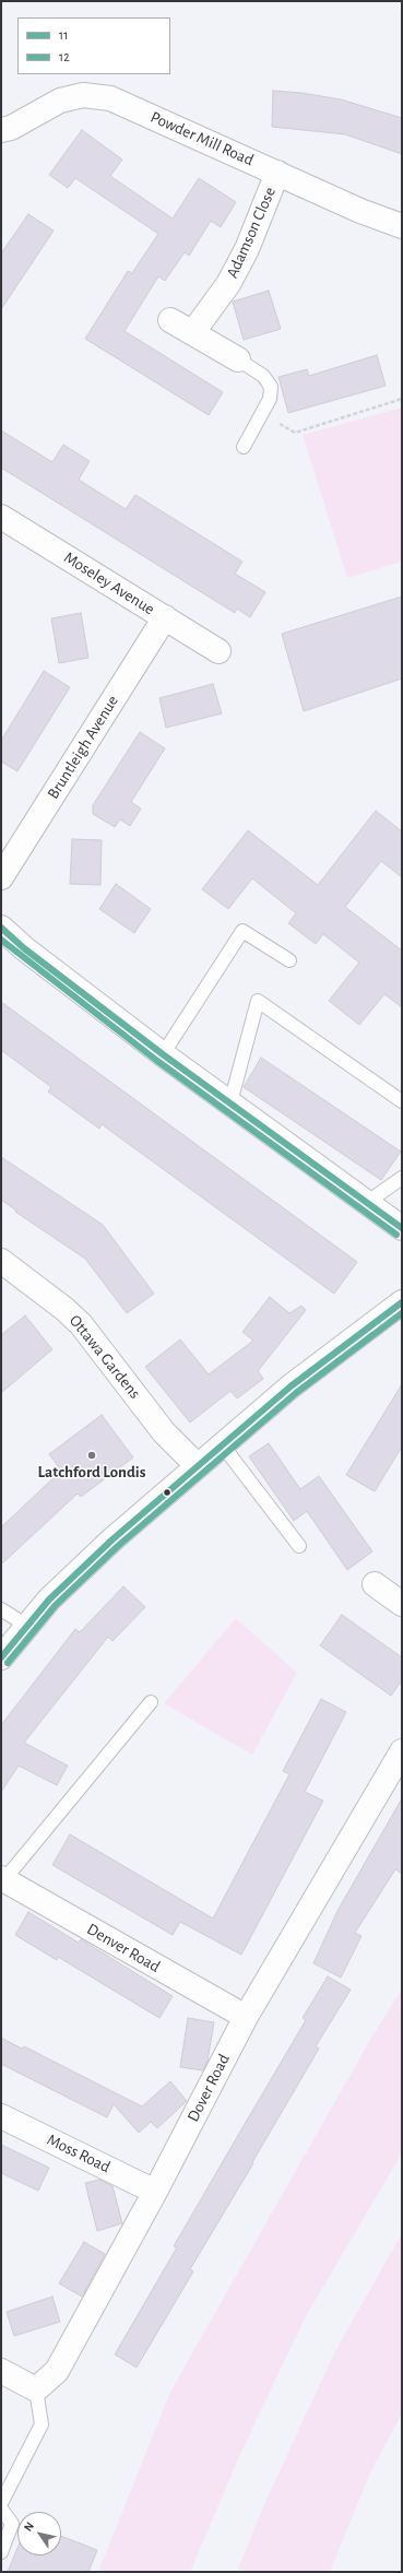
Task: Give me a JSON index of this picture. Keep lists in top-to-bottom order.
{
  "streets": {
    "street": [
      "Powder Mill Road",
      "Adamson Close",
      "Moseley Avenue",
      "Bruntleigh Avenue",
      "Ottawa Gardens",
      "Denver Road",
      "Dover Road",
      "Moss Road"
    ]
  },
  "crossings": [
    ["Powder Mill Road", "Adamson Close"],
    ["Moseley Avenue", "Bruntleigh Avenue"],
    ["Denver Road", "Dover Road"],
    ["Dover Road", "Moss Road"]
  ],
  "places": ["Latchford Londis"],
  "lines": ["transit line 11", "transit line 12"],
  "legend": ["11", "12"],
  "north": "top left"
}
